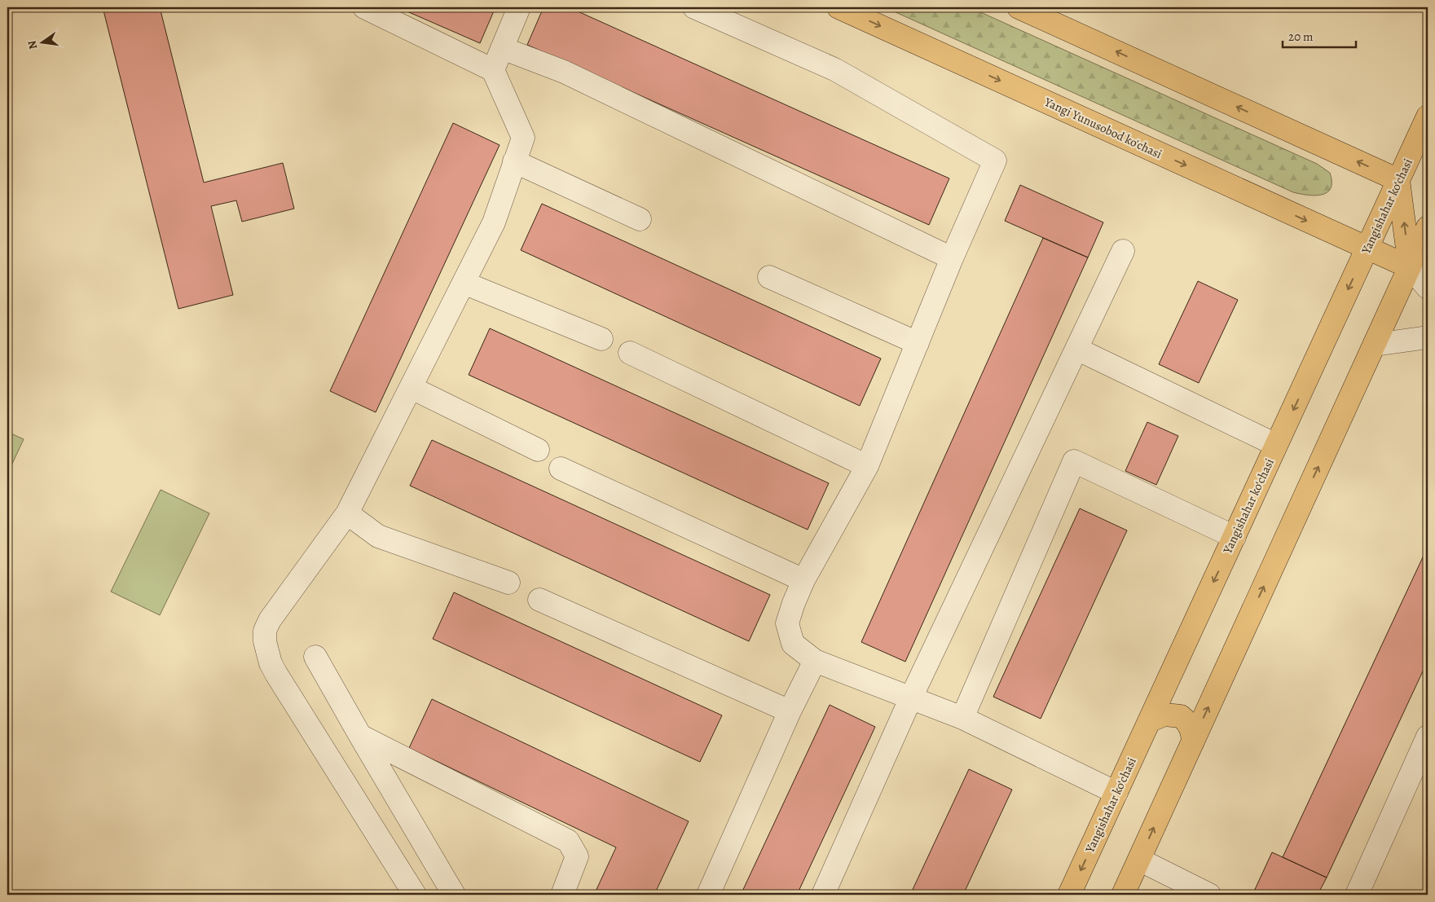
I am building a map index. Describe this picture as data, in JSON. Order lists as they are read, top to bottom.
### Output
{
  "streets": {
    "main road": ["Yangi Yunusobod ko'chasi", "Yangishahar ko‘chasi"]
  },
  "crossings": [
    ["Yangi Yunusobod ko'chasi", "Yangishahar ko‘chasi"]
  ],
  "scale_bar": "20 m",
  "north": "left"
}
